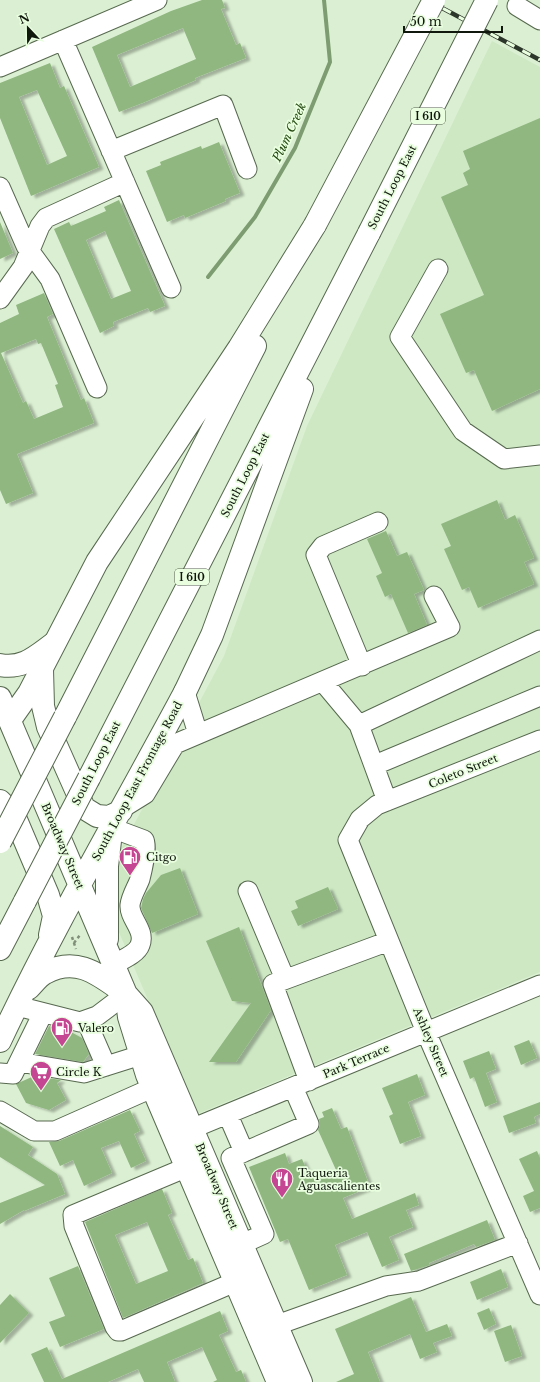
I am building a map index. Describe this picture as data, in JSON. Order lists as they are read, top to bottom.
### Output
{
  "streets": {
    "main road": [
      "I 610",
      "South Loop East",
      "South Loop East Frontage Road",
      "Broadway Street"
    ],
    "street": ["Coleto Street", "Ashley Street", "Park Terrace"]
  },
  "crossings": [
    ["South Loop East", "South Loop East Frontage Road"],
    ["Coleto Street", "Ashley Street"],
    ["South Loop East Frontage Road", "Broadway Street"],
    ["Broadway Street", "Park Terrace"],
    ["Ashley Street", "Park Terrace"]
  ],
  "water": ["Plum Creek"],
  "places": {
    "fuel station": ["Citgo", "Valero"],
    "supermarket": ["Circle K"],
    "restaurant": ["Taqueria Aguascalientes"]
  },
  "scale_bar": "50 m",
  "north": "top"
}
